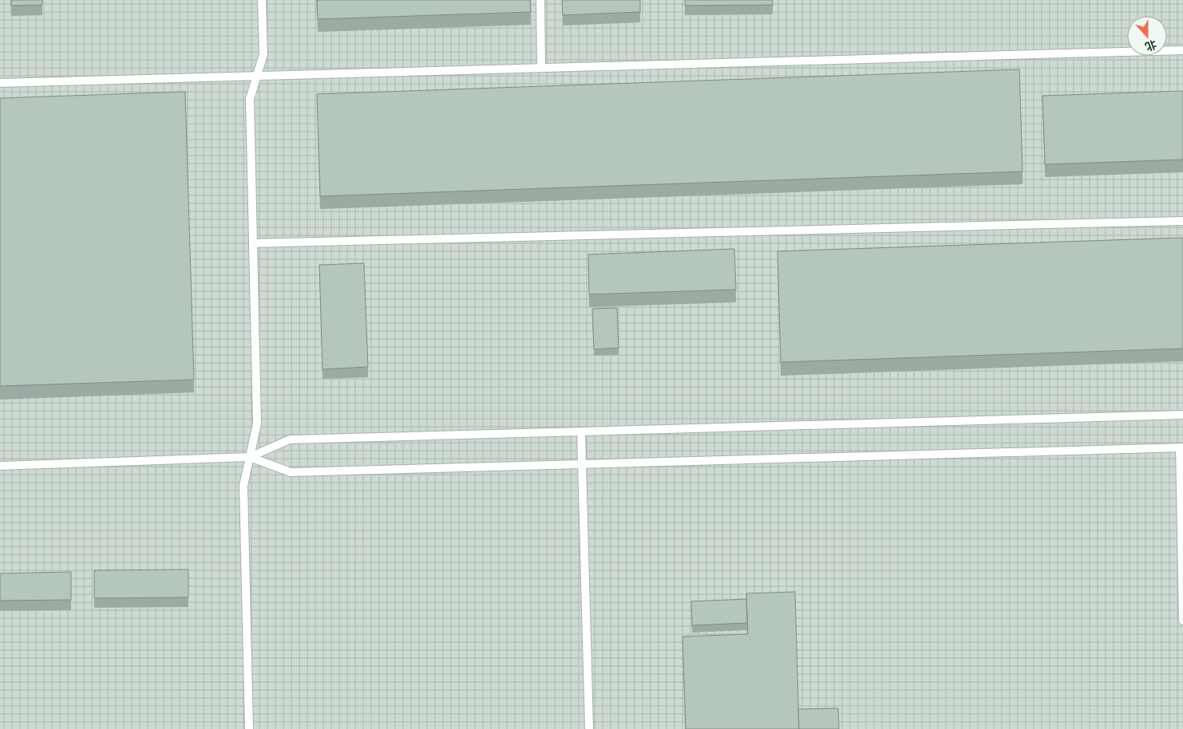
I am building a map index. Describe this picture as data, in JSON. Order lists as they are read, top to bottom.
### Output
{
  "north": "bottom"
}
